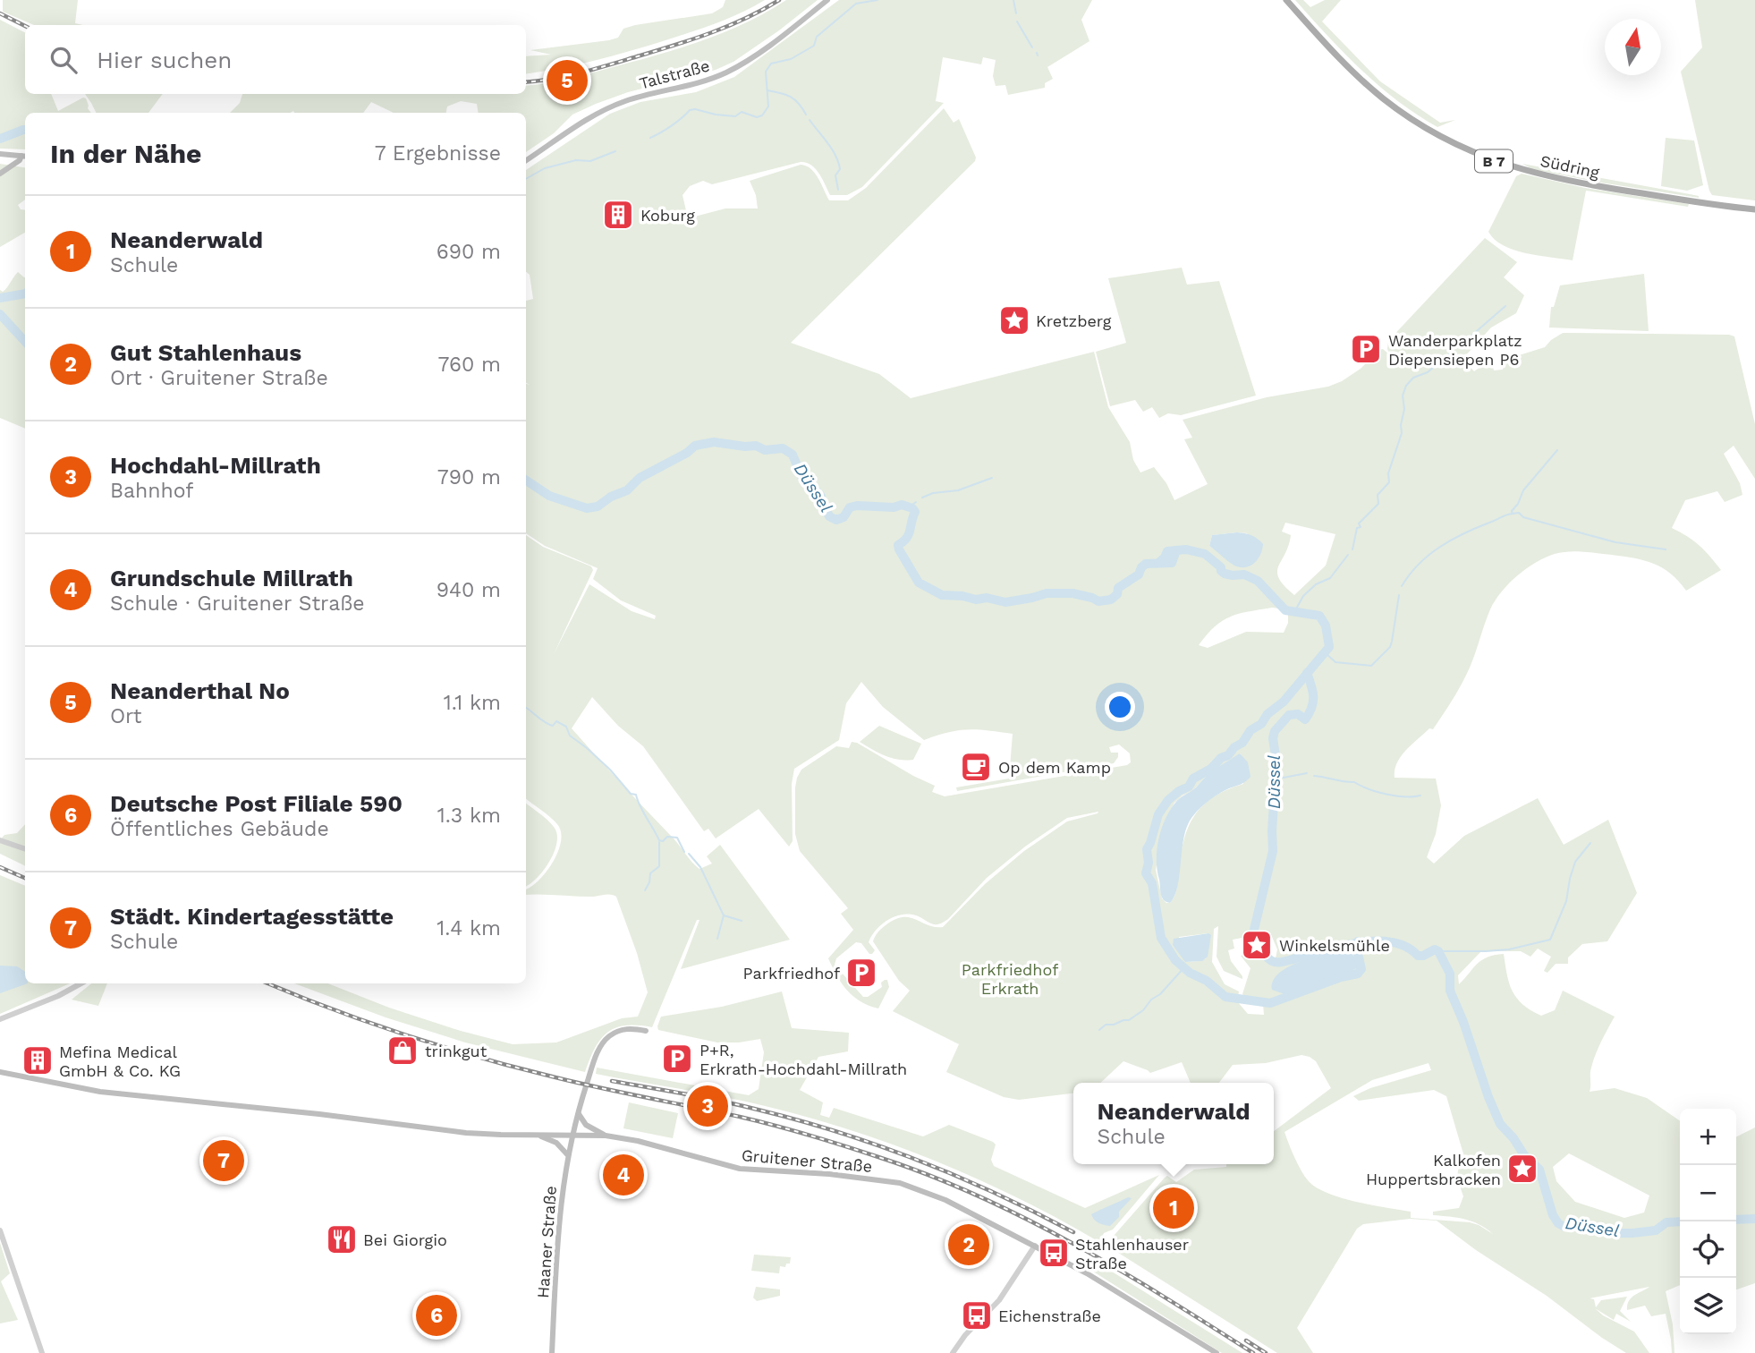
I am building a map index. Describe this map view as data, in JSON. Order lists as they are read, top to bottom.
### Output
{
  "streets": {
    "main road": [
      "Talstraße",
      "B 7",
      "Südring",
      "Gruitener Straße",
      "Haaner Straße"
    ]
  },
  "crossings": [
    ["Gruitener Straße", "Haaner Straße"]
  ],
  "water": ["Düssel"],
  "parks": ["Parkfriedhof Erkrath"],
  "places": {
    "building": ["Koburg", "Mefina Medical GmbH & Co. KG"],
    "place": ["Kretzberg", "Winkelsmühle", "Kalkofen Huppertsbracken"],
    "parking": ["Wanderparkplatz Diepensiepen P6", "Parkfriedhof", "P+R, Erkrath-Hochdahl-Millrath"],
    "cafe": ["Op dem Kamp"],
    "shop": ["trinkgut"],
    "restaurant": ["Bei Giorgio"],
    "bus stop": ["Stahlenhauser Straße", "Eichenstraße"]
  },
  "north": "top",
  "page": {
    "search": "Hier suchen",
    "pins": [
      "5",
      "3",
      "7",
      "4",
      "1",
      "2",
      "6"
    ],
    "heading": ["In der Nähe", "7 Ergebnisse"],
    "list": [
      {
        "mark": "1",
        "name": "Neanderwald",
        "note": "Schule",
        "value": "690 m"
      },
      {
        "mark": "2",
        "name": "Gut Stahlenhaus",
        "note": "Ort · Gruitener Straße",
        "value": "760 m"
      },
      {
        "mark": "3",
        "name": "Hochdahl-Millrath",
        "note": "Bahnhof",
        "value": "790 m"
      },
      {
        "mark": "4",
        "name": "Grundschule Millrath",
        "note": "Schule · Gruitener Straße",
        "value": "940 m"
      },
      {
        "mark": "5",
        "name": "Neanderthal No",
        "note": "Ort",
        "value": "1.1 km"
      },
      {
        "mark": "6",
        "name": "Deutsche Post Filiale 590",
        "note": "Öffentliches Gebäude",
        "value": "1.3 km"
      },
      {
        "mark": "7",
        "name": "Städt. Kindertagesstätte",
        "note": "Schule",
        "value": "1.4 km"
      }
    ],
    "popup": ["Neanderwald", "Schule"],
    "map_buttons": ["+", "−"]
  }
}
